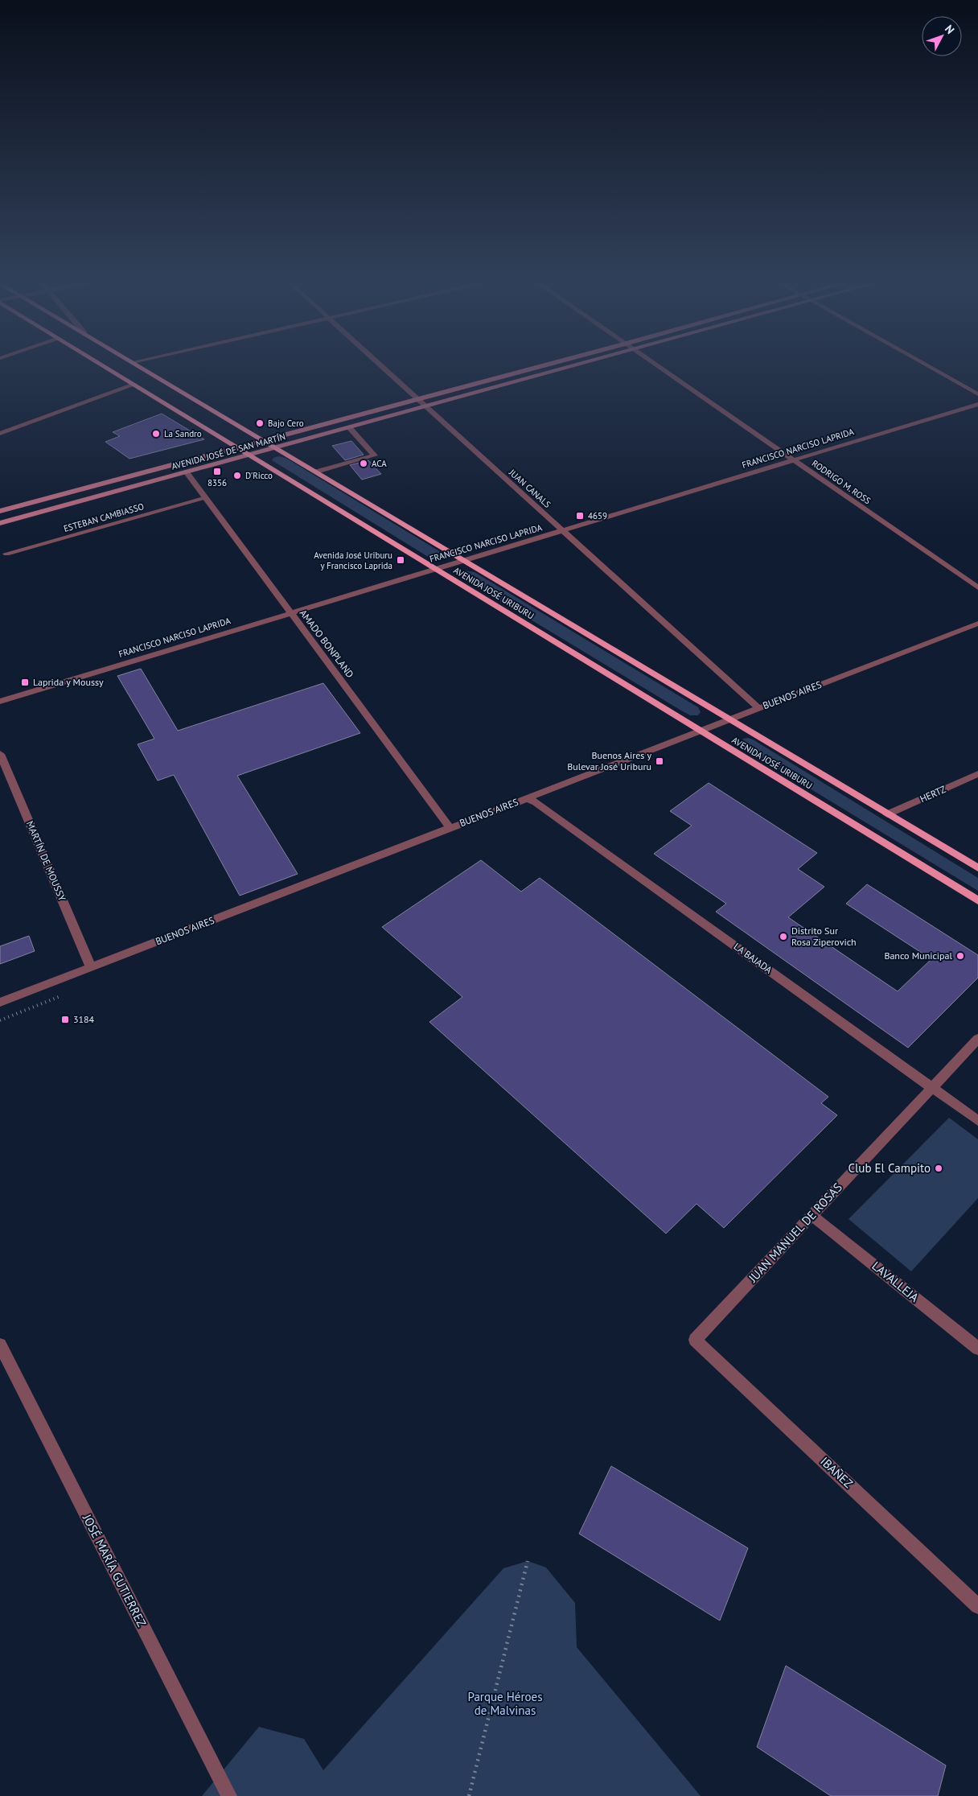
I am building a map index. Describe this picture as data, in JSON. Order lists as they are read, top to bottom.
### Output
{
  "streets": {
    "main road": ["AVENIDA JOSÉ DE SAN MARTÍN", "AVENIDA JOSÉ URIBURU"],
    "street": [
      "FRANCISCO NARCISO LAPRIDA",
      "RODRIGO M. ROSS",
      "JUAN CANALS",
      "ESTEBAN CAMBIASSO",
      "AMADO BONPLAND",
      "BUENOS AIRES",
      "HERTZ",
      "MARTÍN DE MOUSSY",
      "LA BAJADA",
      "JUAN MANUEL DE ROSAS",
      "LAVALLEJA",
      "IBAÑEZ",
      "JOSÉ MARÍA GUTIERREZ"
    ]
  },
  "crossings": [
    ["FRANCISCO NARCISO LAPRIDA", "RODRIGO M. ROSS"],
    ["FRANCISCO NARCISO LAPRIDA", "JUAN CANALS"],
    ["FRANCISCO NARCISO LAPRIDA", "AVENIDA JOSÉ URIBURU"],
    ["FRANCISCO NARCISO LAPRIDA", "AMADO BONPLAND"],
    ["AVENIDA JOSÉ DE SAN MARTÍN", "JUAN CANALS"],
    ["AVENIDA JOSÉ DE SAN MARTÍN", "AVENIDA JOSÉ URIBURU"],
    ["AVENIDA JOSÉ DE SAN MARTÍN", "AMADO BONPLAND"],
    ["JUAN CANALS", "BUENOS AIRES"],
    ["ESTEBAN CAMBIASSO", "AMADO BONPLAND"],
    ["AVENIDA JOSÉ URIBURU", "BUENOS AIRES"],
    ["AVENIDA JOSÉ URIBURU", "HERTZ"],
    ["AMADO BONPLAND", "BUENOS AIRES"],
    ["BUENOS AIRES", "MARTÍN DE MOUSSY"],
    ["BUENOS AIRES", "LA BAJADA"],
    ["LA BAJADA", "JUAN MANUEL DE ROSAS"],
    ["JUAN MANUEL DE ROSAS", "LAVALLEJA"],
    ["JUAN MANUEL DE ROSAS", "IBAÑEZ"]
  ],
  "parks": ["Parque Héroes de Malvinas"],
  "places": {
    "other": [
      "Bajo Cero",
      "La Sandro",
      "ACA",
      "D'Ricco",
      "Distrito Sur Rosa Ziperovich",
      "Banco Municipal",
      "Club El Campito"
    ],
    "transit": [
      "8356",
      "4659",
      "Avenida José Uriburu y Francisco Laprida",
      "Laprida y Moussy",
      "Buenos Aires y Bulevar José Uriburu",
      "3184"
    ]
  },
  "north": "top right"
}
